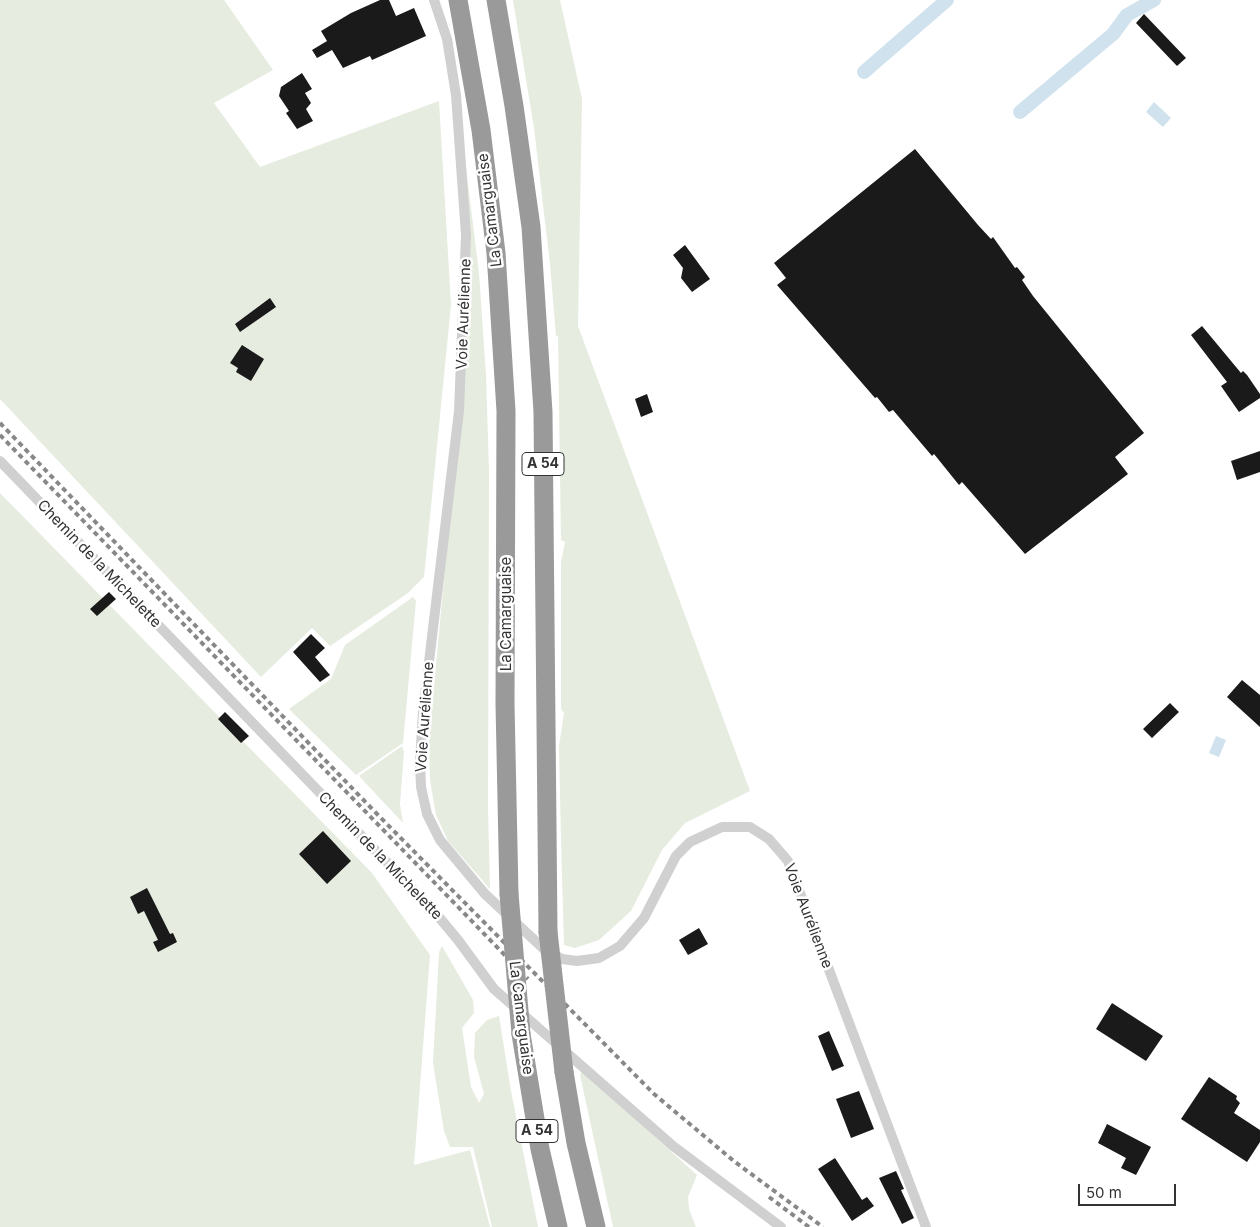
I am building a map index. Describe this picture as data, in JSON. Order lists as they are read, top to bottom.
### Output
{
  "streets": {
    "highway": ["La Camarguaise", "A 54"],
    "street": ["Voie Aurélienne", "Chemin de la Michelette"]
  },
  "scale_bar": "50 m"
}
